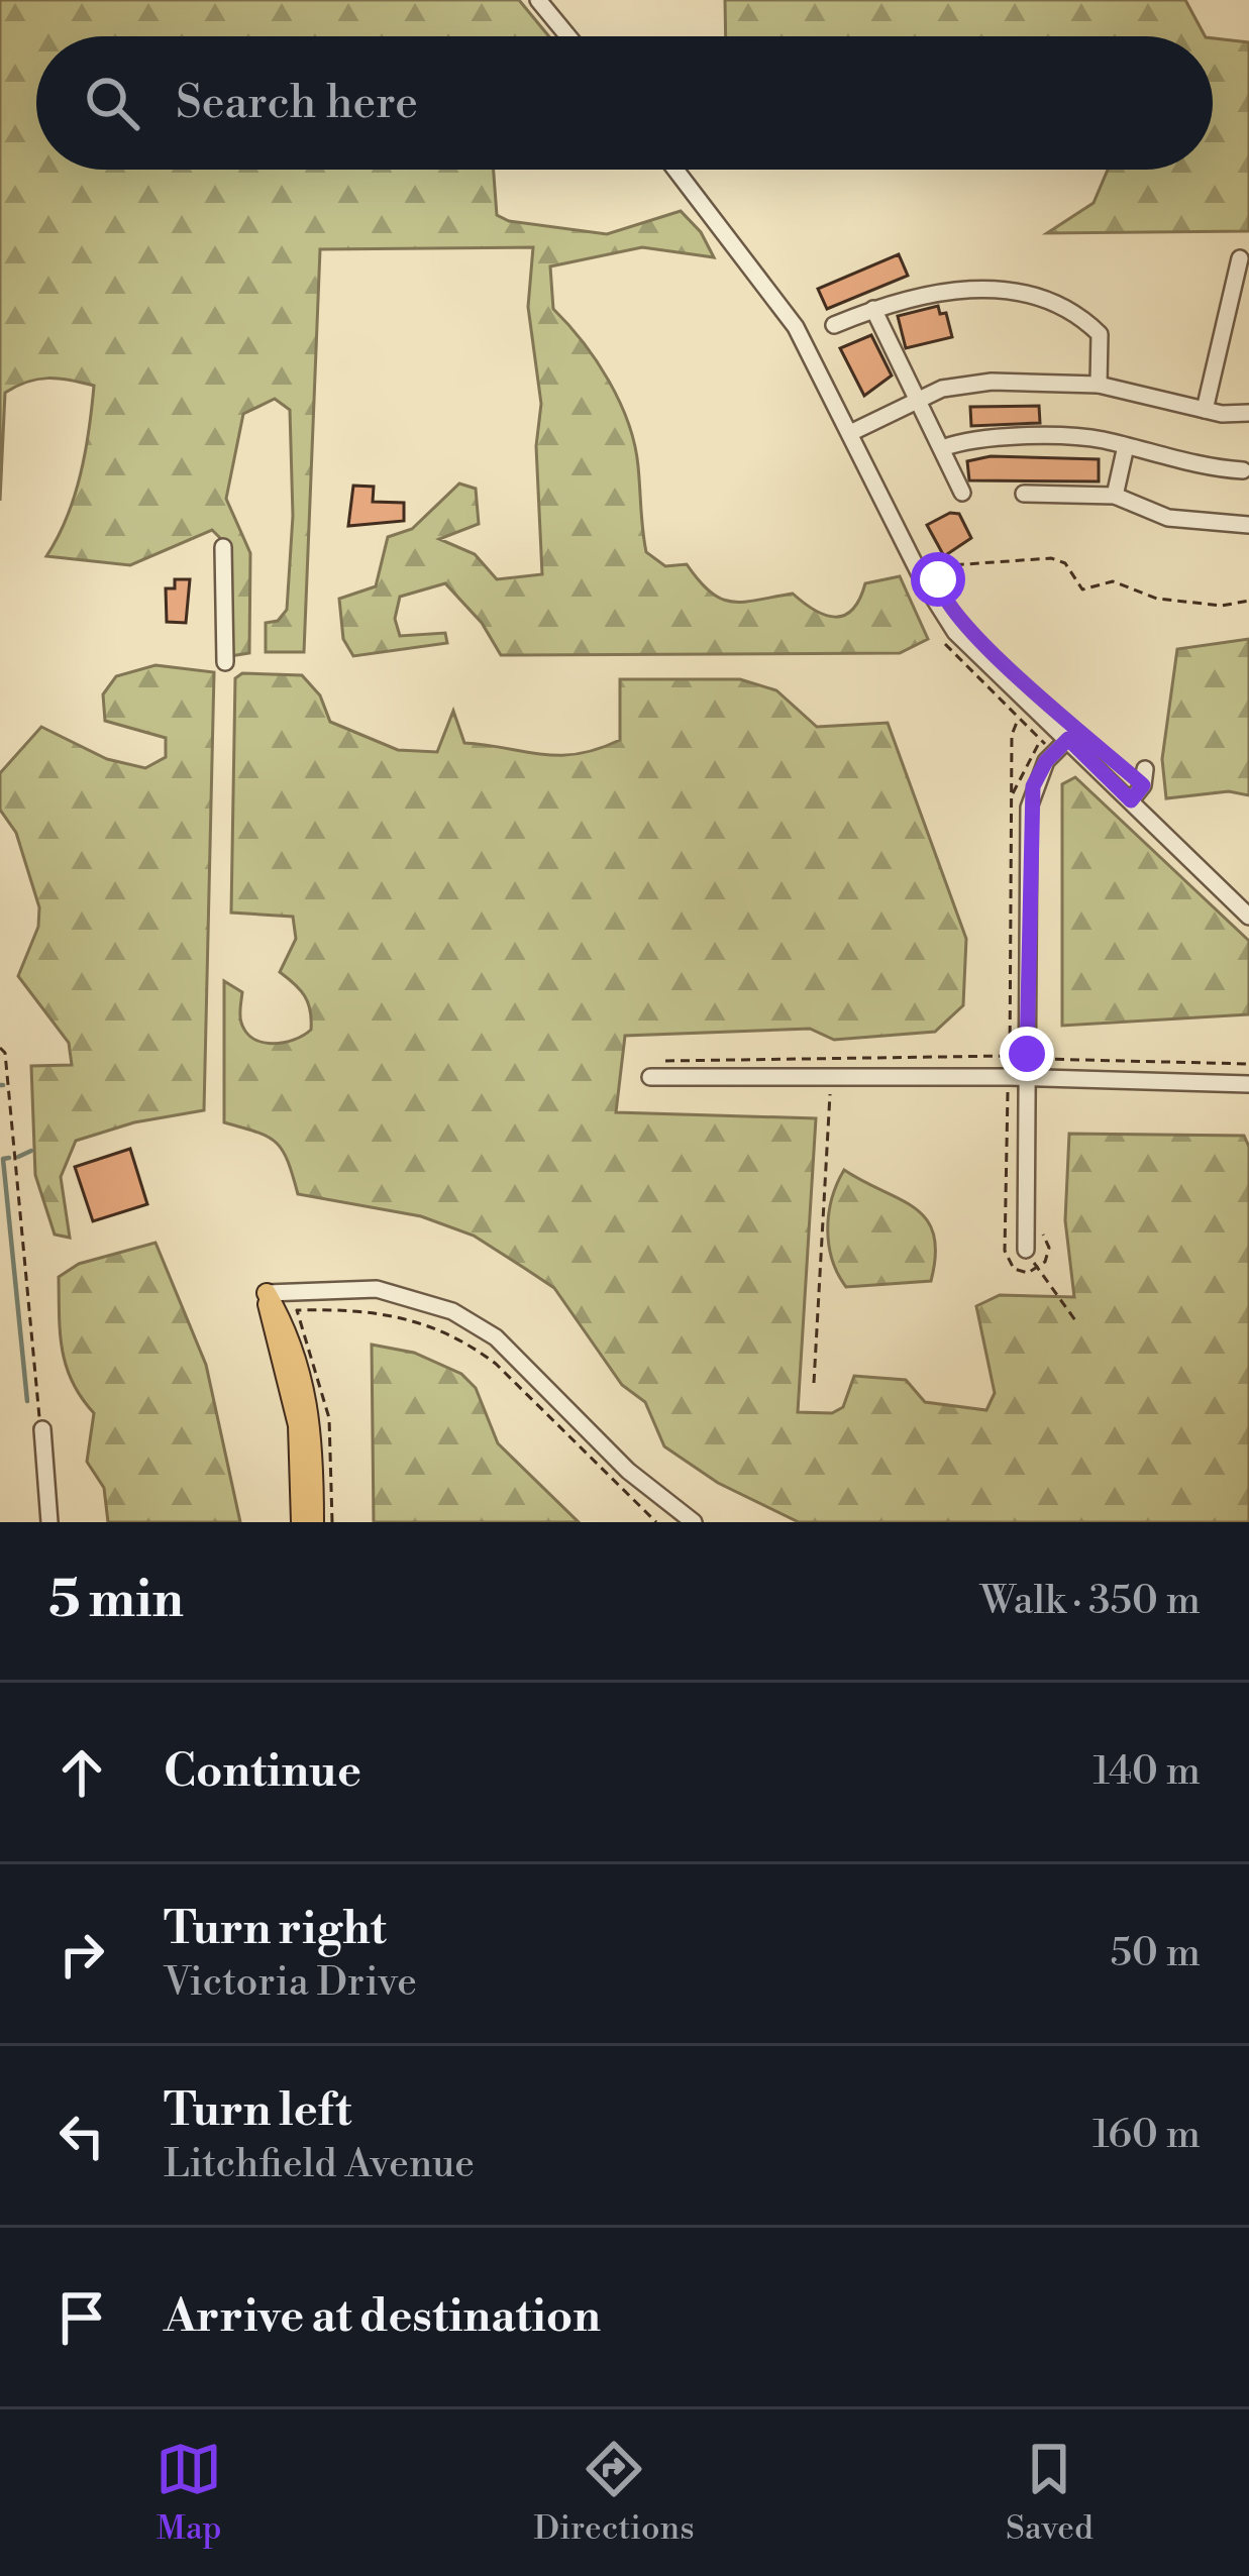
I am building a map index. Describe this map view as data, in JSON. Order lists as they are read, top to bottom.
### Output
{
  "page": {
    "search": "Search here",
    "heading": ["5 min", "Walk · 350 m"],
    "list": [
      ["Continue", "140 m"],
      ["Turn right", "Victoria Drive", "50 m"],
      ["Turn left", "Litchfield Avenue", "160 m"],
      "Arrive at destination"
    ],
    "nav": ["Map", "Directions", "Saved"]
  }
}
